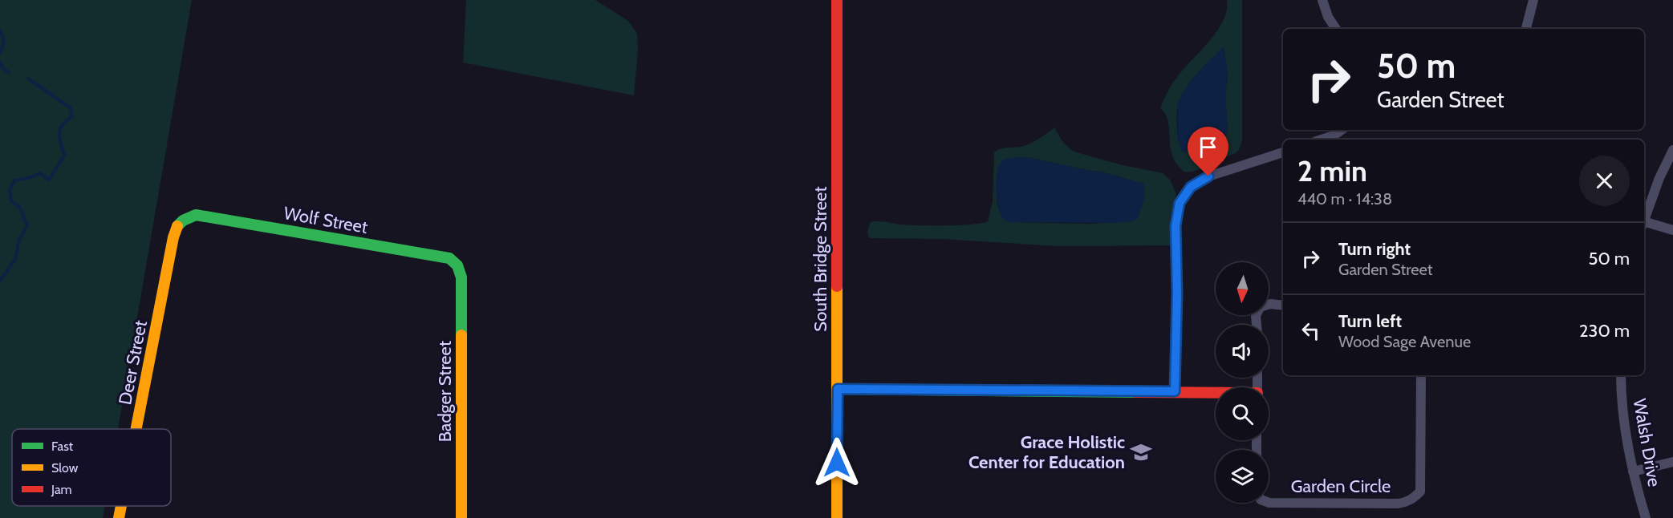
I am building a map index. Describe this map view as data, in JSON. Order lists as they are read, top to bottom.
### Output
{
  "streets": {
    "main road": [
      "Wolf Street",
      "South Bridge Street",
      "Deer Street",
      "Badger Street"
    ],
    "street": ["Walsh Drive", "Garden Circle"]
  },
  "crossings": [
    ["Wolf Street", "Deer Street"],
    ["Wolf Street", "Badger Street"]
  ],
  "places": {
    "school or university": ["Grace Holistic Center for Education"]
  },
  "legend": ["Fast", "Slow", "Jam"],
  "north": "bottom",
  "page": {
    "turn": ["50 m", "Garden Street"],
    "heading": ["2 min", "440 m · 14:38"],
    "list": [
      {
        "name": "Turn right",
        "note": "Garden Street",
        "value": "50 m"
      },
      {
        "name": "Turn left",
        "note": "Wood Sage Avenue",
        "value": "230 m"
      }
    ]
  }
}
